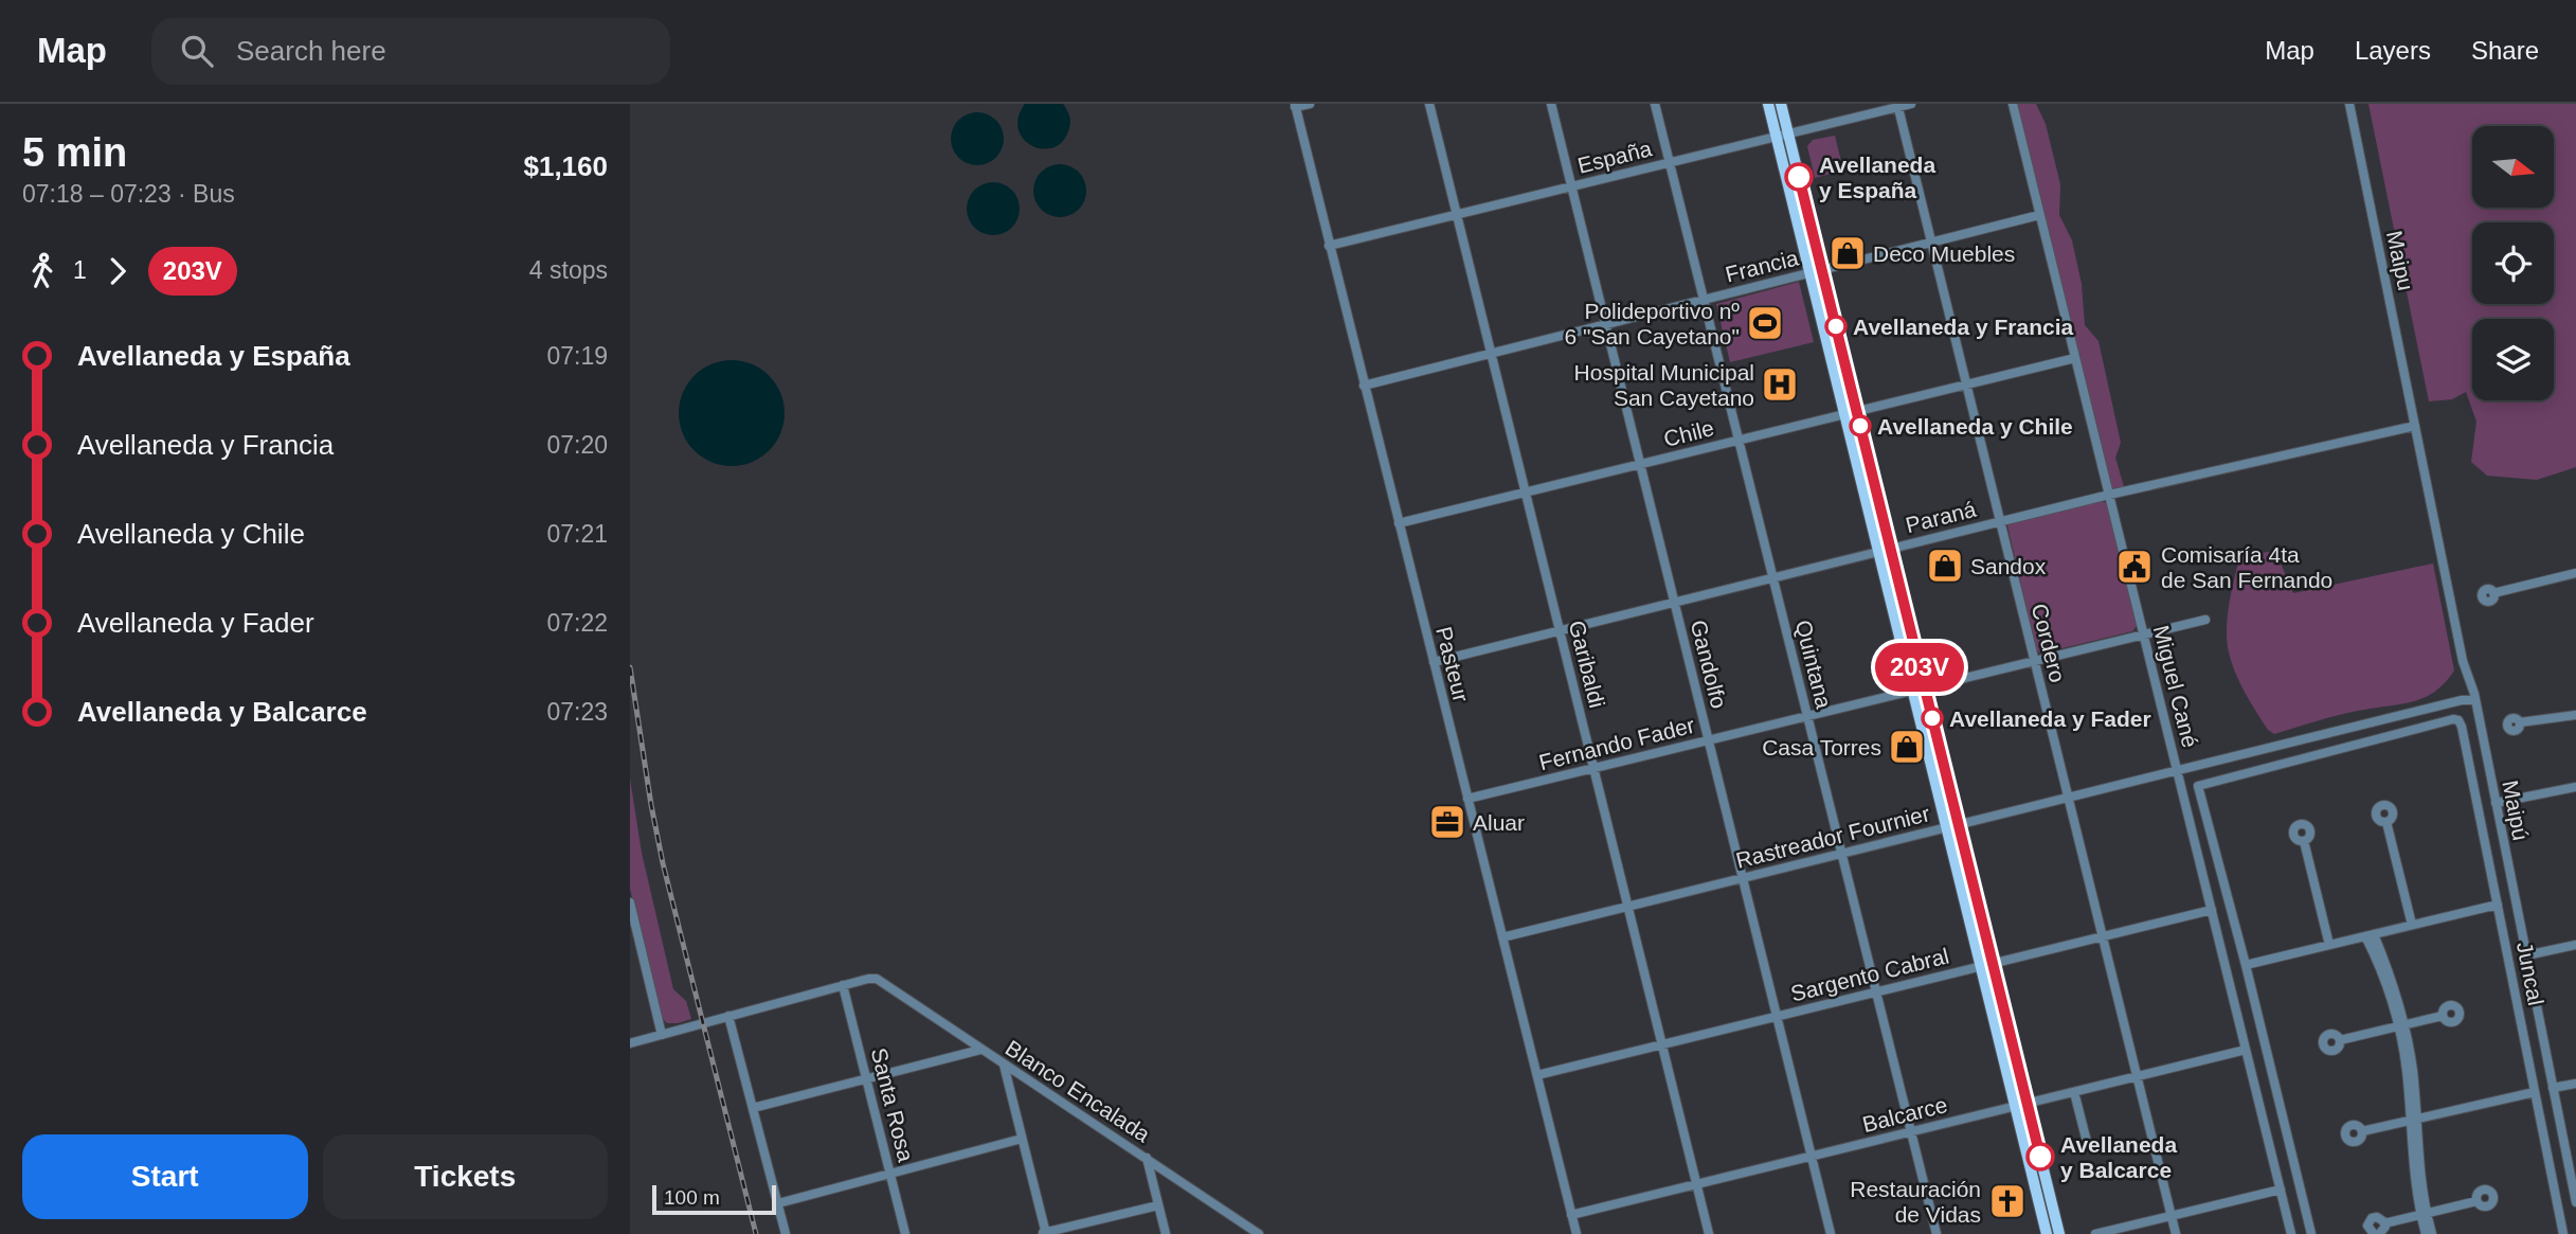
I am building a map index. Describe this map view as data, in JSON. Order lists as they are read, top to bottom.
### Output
{
  "streets": {
    "street": [
      "España",
      "Maipu",
      "Francia",
      "Chile",
      "Paraná",
      "Cordero",
      "Pasteur",
      "Garibaldi",
      "Gandolfo",
      "Quintana",
      "Miguel Cané",
      "Fernando Fader",
      "Maipú",
      "Rastreador Fournier",
      "Juncal",
      "Sargento Cabral",
      "Blanco Encalada",
      "Santa Rosa",
      "Balcarce"
    ]
  },
  "crossings": [
    ["España", "Cordero"],
    ["España", "Pasteur"],
    ["España", "Garibaldi"],
    ["España", "Gandolfo"],
    ["España", "Quintana"],
    ["Maipu", "Paraná"],
    ["Maipu", "Maipú"],
    ["Francia", "Cordero"],
    ["Francia", "Pasteur"],
    ["Francia", "Garibaldi"],
    ["Francia", "Gandolfo"],
    ["Francia", "Quintana"],
    ["Francia", "Miguel Cané"],
    ["Chile", "Cordero"],
    ["Chile", "Pasteur"],
    ["Chile", "Garibaldi"],
    ["Chile", "Gandolfo"],
    ["Chile", "Quintana"],
    ["Chile", "Miguel Cané"],
    ["Paraná", "Cordero"],
    ["Paraná", "Pasteur"],
    ["Paraná", "Garibaldi"],
    ["Paraná", "Gandolfo"],
    ["Paraná", "Quintana"],
    ["Paraná", "Miguel Cané"],
    ["Paraná", "Maipú"],
    ["Cordero", "Fernando Fader"],
    ["Cordero", "Rastreador Fournier"],
    ["Cordero", "Sargento Cabral"],
    ["Cordero", "Balcarce"],
    ["Pasteur", "Fernando Fader"],
    ["Pasteur", "Rastreador Fournier"],
    ["Pasteur", "Sargento Cabral"],
    ["Pasteur", "Balcarce"],
    ["Garibaldi", "Fernando Fader"],
    ["Garibaldi", "Rastreador Fournier"],
    ["Garibaldi", "Sargento Cabral"],
    ["Garibaldi", "Balcarce"],
    ["Gandolfo", "Fernando Fader"],
    ["Gandolfo", "Rastreador Fournier"],
    ["Gandolfo", "Sargento Cabral"],
    ["Gandolfo", "Balcarce"],
    ["Quintana", "Fernando Fader"],
    ["Quintana", "Rastreador Fournier"],
    ["Quintana", "Sargento Cabral"],
    ["Quintana", "Balcarce"],
    ["Miguel Cané", "Fernando Fader"],
    ["Miguel Cané", "Rastreador Fournier"],
    ["Miguel Cané", "Sargento Cabral"],
    ["Miguel Cané", "Balcarce"],
    ["Maipú", "Rastreador Fournier"],
    ["Blanco Encalada", "Santa Rosa"]
  ],
  "places": {
    "other": [
      "Avellaneda y España",
      "Avellaneda y Francia",
      "Avellaneda y Chile",
      "Avellaneda y Fader",
      "Avellaneda y Balcarce"
    ],
    "shop": ["Deco Muebles", "Sandox", "Casa Torres"],
    "sports": ["Polideportivo nº 6 \"San Cayetano\""],
    "hospital": ["Hospital Municipal San Cayetano"],
    "public building": ["Comisaría 4ta de San Fernando"],
    "office": ["Aluar"],
    "church": ["Restauración de Vidas"]
  },
  "lines": ["bus line 203V"],
  "scale_bar": "100 m",
  "north": "right",
  "page": {
    "header": "Map",
    "search": "Search here",
    "nav": ["Map", "Layers", "Share"],
    "heading": ["5 min", "07:18 – 07:23 · Bus", "$1,160"],
    "on_map": "203V",
    "legs": ["1", "203V", "4 stops"],
    "list": [
      {
        "name": "Avellaneda y España",
        "value": "07:19"
      },
      {
        "name": "Avellaneda y Francia",
        "value": "07:20"
      },
      {
        "name": "Avellaneda y Chile",
        "value": "07:21"
      },
      {
        "name": "Avellaneda y Fader",
        "value": "07:22"
      },
      {
        "name": "Avellaneda y Balcarce",
        "value": "07:23"
      }
    ],
    "buttons": ["Start", "Tickets"],
    "scale": "100 m"
  }
}
